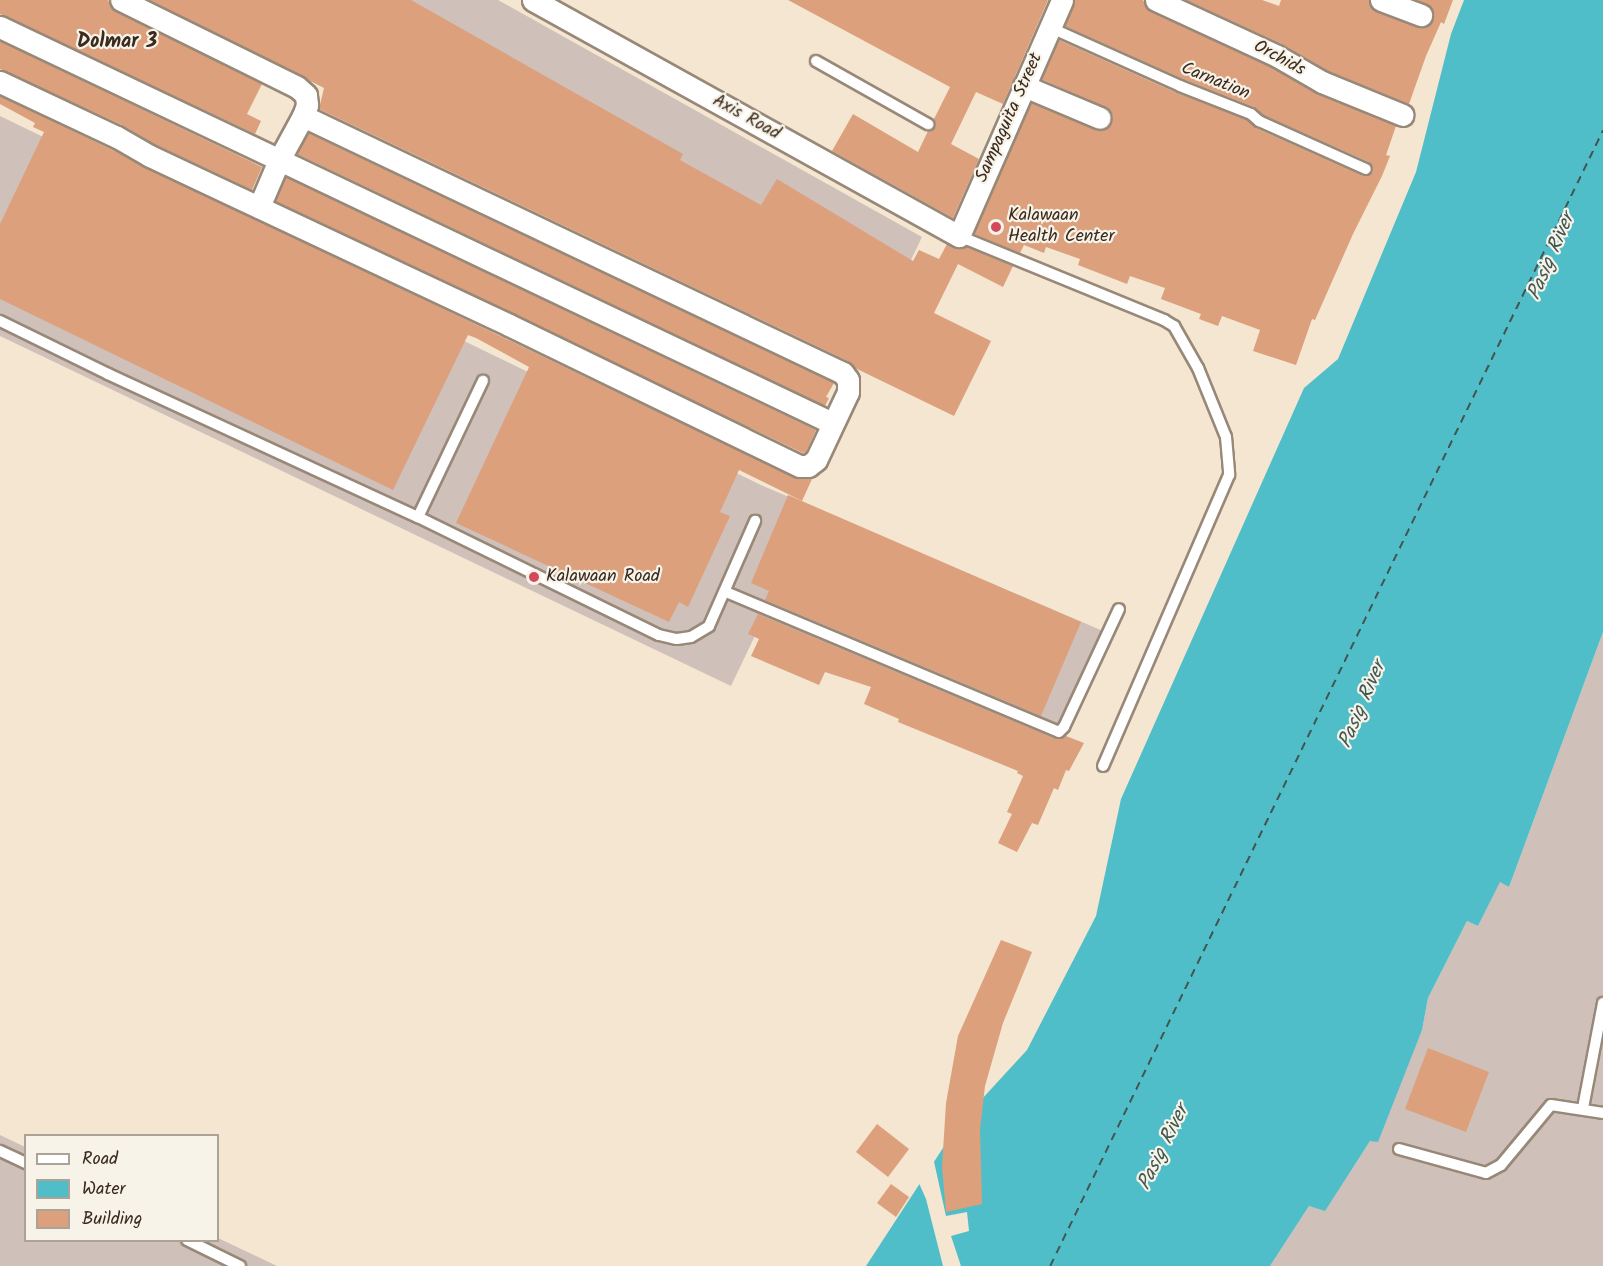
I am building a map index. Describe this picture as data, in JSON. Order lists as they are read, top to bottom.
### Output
{
  "streets": {
    "street": ["Orchids", "Axis Road", "Sampaguita Street"],
    "lane": ["Carnation"]
  },
  "crossings": [
    ["Carnation", "Sampaguita Street"],
    ["Axis Road", "Sampaguita Street"]
  ],
  "districts": ["Dolmar 3"],
  "water": ["Pasig River"],
  "places": ["Kalawaan Health Center", "Kalawaan Road"],
  "legend": ["Road", "Water", "Building"]
}
